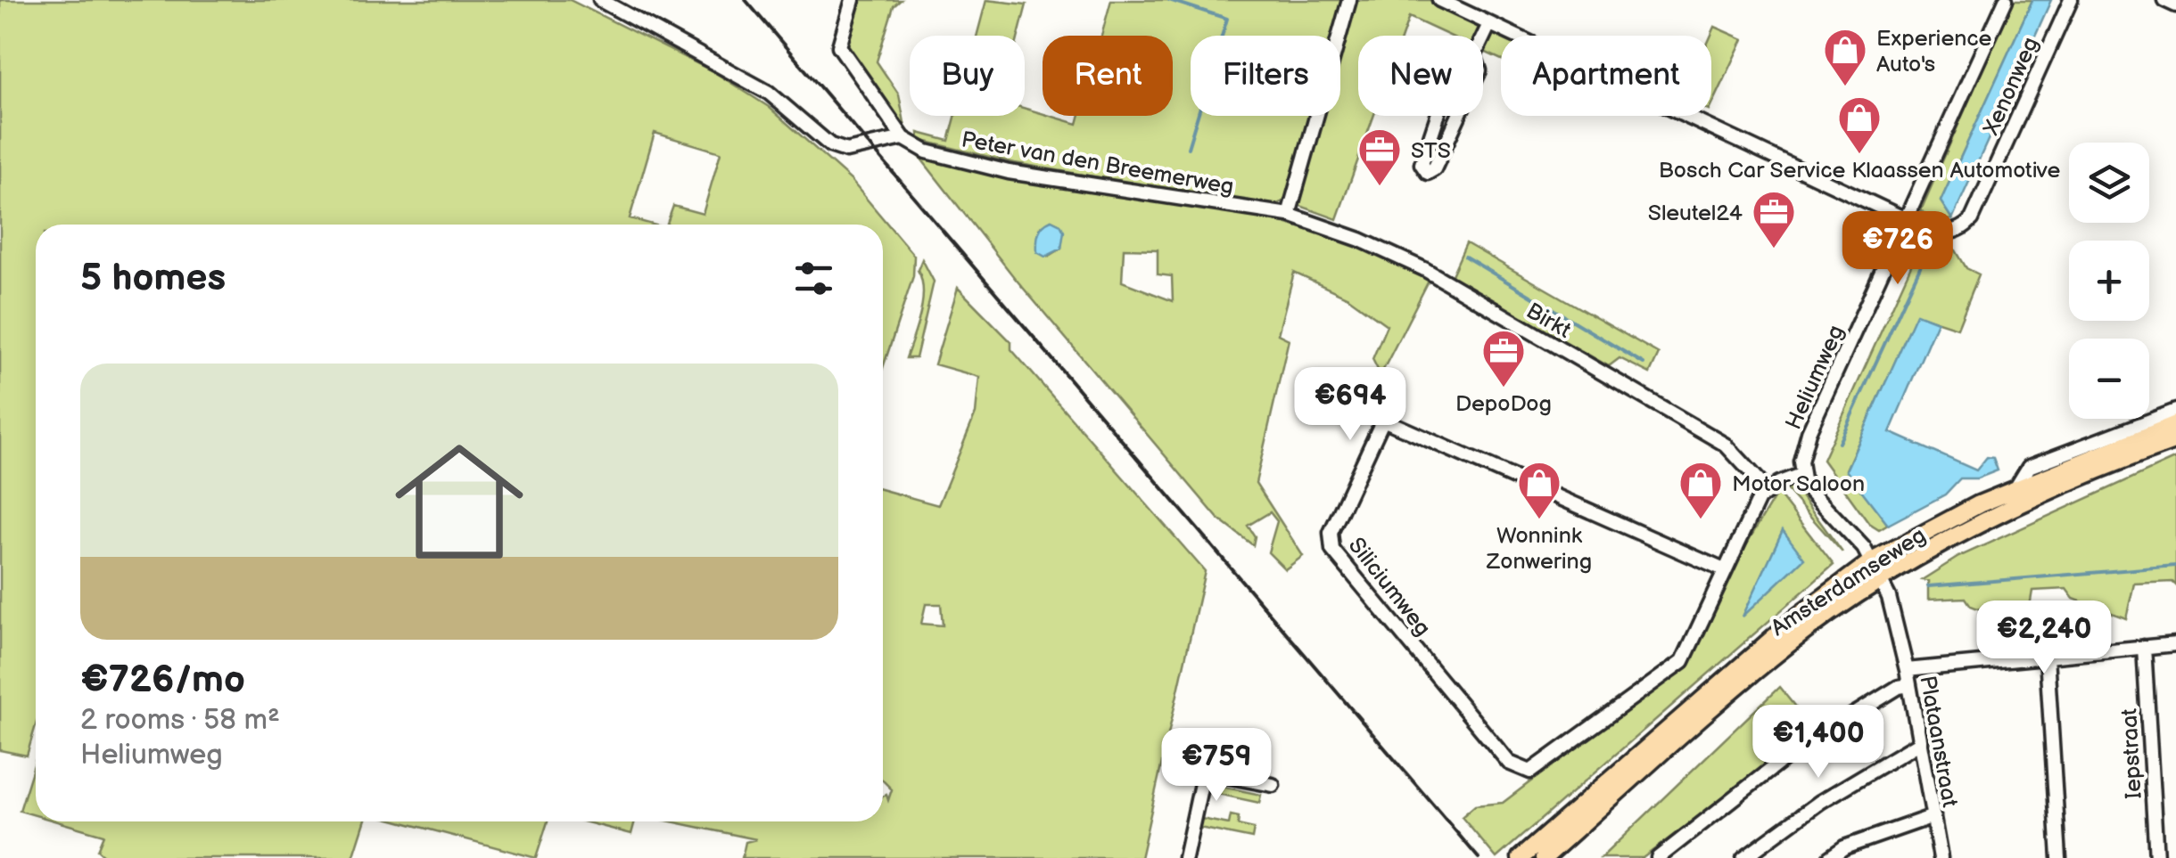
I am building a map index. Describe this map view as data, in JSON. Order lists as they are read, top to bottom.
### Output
{
  "streets": {
    "main road": ["Amsterdamseweg"],
    "street": [
      "Xenonweg",
      "Peter van den Breemerweg",
      "Birkt",
      "Heliumweg",
      "Siliciumweg",
      "Plataanstraat",
      "Iepstraat"
    ]
  },
  "crossings": [
    ["Xenonweg", "Heliumweg"],
    ["Peter van den Breemerweg", "Birkt"],
    ["Birkt", "Siliciumweg"],
    ["Amsterdamseweg", "Plataanstraat"]
  ],
  "places": {
    "shop": [
      "Experience Auto's",
      "Bosch Car Service Klaassen Automotive",
      "Wonnink Zonwering",
      "Motor Saloon"
    ],
    "office": ["STS", "Sleutel24", "DepoDog"]
  },
  "page": {
    "chip": [
      "Buy",
      "Rent",
      "Filters",
      "New",
      "Apartment"
    ],
    "map_buttons": ["+", "−"],
    "price": [
      "€726",
      "€694",
      "€2,240",
      "€1,400",
      "€759"
    ],
    "heading": "5 homes",
    "list": [
      {
        "name": "€726/mo",
        "note": "2 rooms · 58 m² · Heliumweg"
      }
    ]
  }
}
